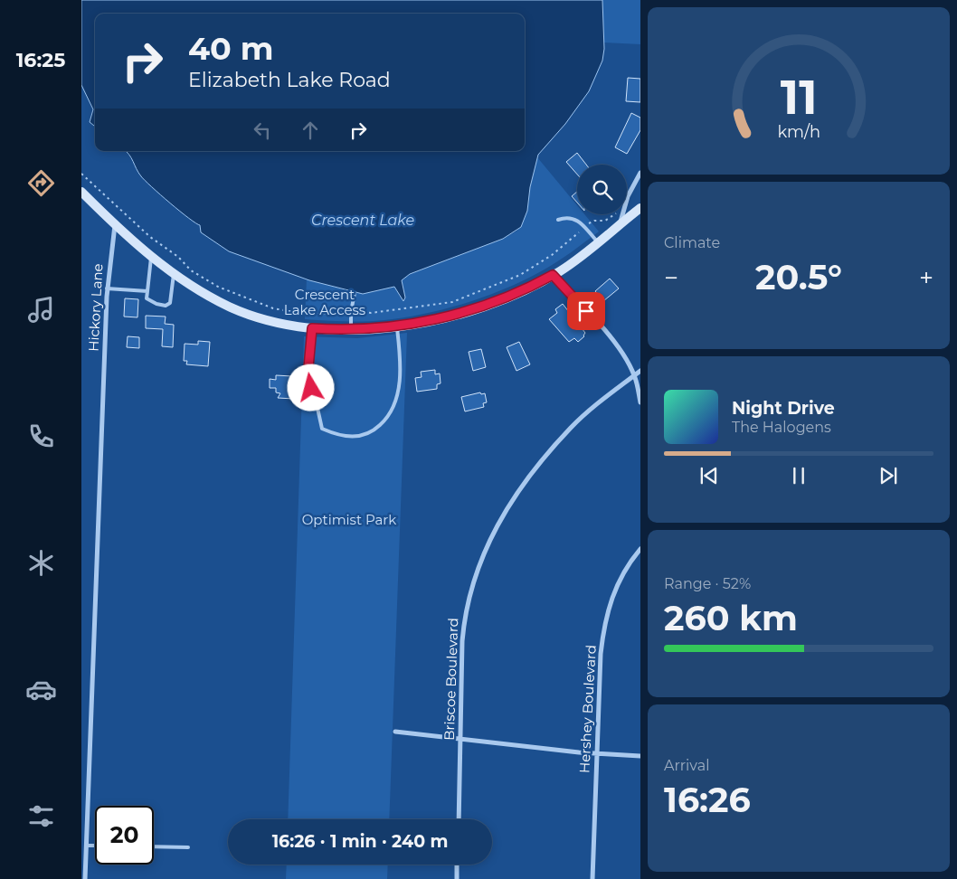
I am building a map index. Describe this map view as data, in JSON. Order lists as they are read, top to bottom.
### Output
{
  "streets": {
    "street": ["Hickory Lane", "Briscoe Boulevard", "Hershey Boulevard"]
  },
  "water": ["Crescent Lake"],
  "parks": ["Crescent Lake Access", "Optimist Park"],
  "page": {
    "tabs": "16:25",
    "turn": ["40 m", "Elizabeth Lake Road"],
    "tile": [
      "Climate",
      ["Range · 52%", "260 km"],
      ["Arrival", "16:26"]
    ],
    "heat": ["−", "20.5°", "+"],
    "song": ["Night Drive", "The Halogens"],
    "limit": "20",
    "trip": "16:26 · 1 min · 240 m",
    "gauge": ["11", "km/h"]
  }
}
